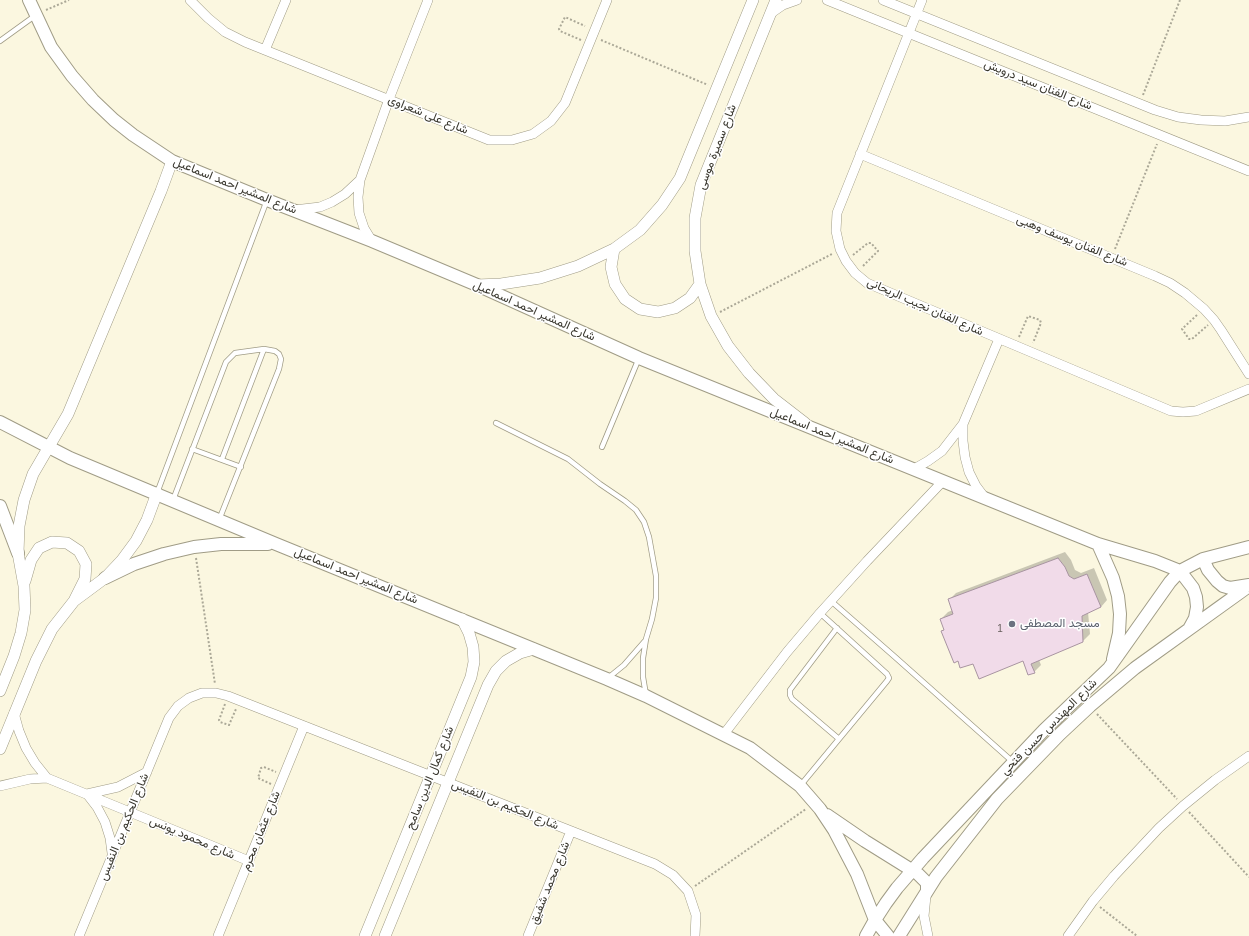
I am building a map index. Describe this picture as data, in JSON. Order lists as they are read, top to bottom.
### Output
{
  "streets": {
    "main road": ["شارع المشير احمد اسماعيل", "شارع المهندس حسن فتحي"],
    "street": [
      "شارع الفنان سيد درويش",
      "شارع على شعراوى",
      "شارع سميرة موسى",
      "شارع الفنان يوسف وهبى",
      "شارع الفنان نجيب الريحانى",
      "شارع كمال الدين سامح",
      "شارع الحكيم بن النفيس",
      "شارع عثمان محرم",
      "شارع محمود يونس",
      "شارع محمد شفيق"
    ]
  },
  "crossings": [
    ["شارع الفنان سيد درويش", "شارع الفنان نجيب الريحانى"],
    ["شارع سميرة موسى", "شارع المشير احمد اسماعيل"],
    ["شارع المشير احمد اسماعيل", "شارع المهندس حسن فتحي"],
    ["شارع المشير احمد اسماعيل", "شارع كمال الدين سامح"],
    ["شارع الفنان يوسف وهبى", "شارع الفنان نجيب الريحانى"],
    ["شارع كمال الدين سامح", "شارع الحكيم بن النفيس"],
    ["شارع الحكيم بن النفيس", "شارع عثمان محرم"],
    ["شارع الحكيم بن النفيس", "شارع محمود يونس"],
    ["شارع الحكيم بن النفيس", "شارع محمد شفيق"],
    ["شارع عثمان محرم", "شارع محمود يونس"]
  ],
  "places": ["مسجد المصطفى"],
  "house_numbers": ["1"]
}
